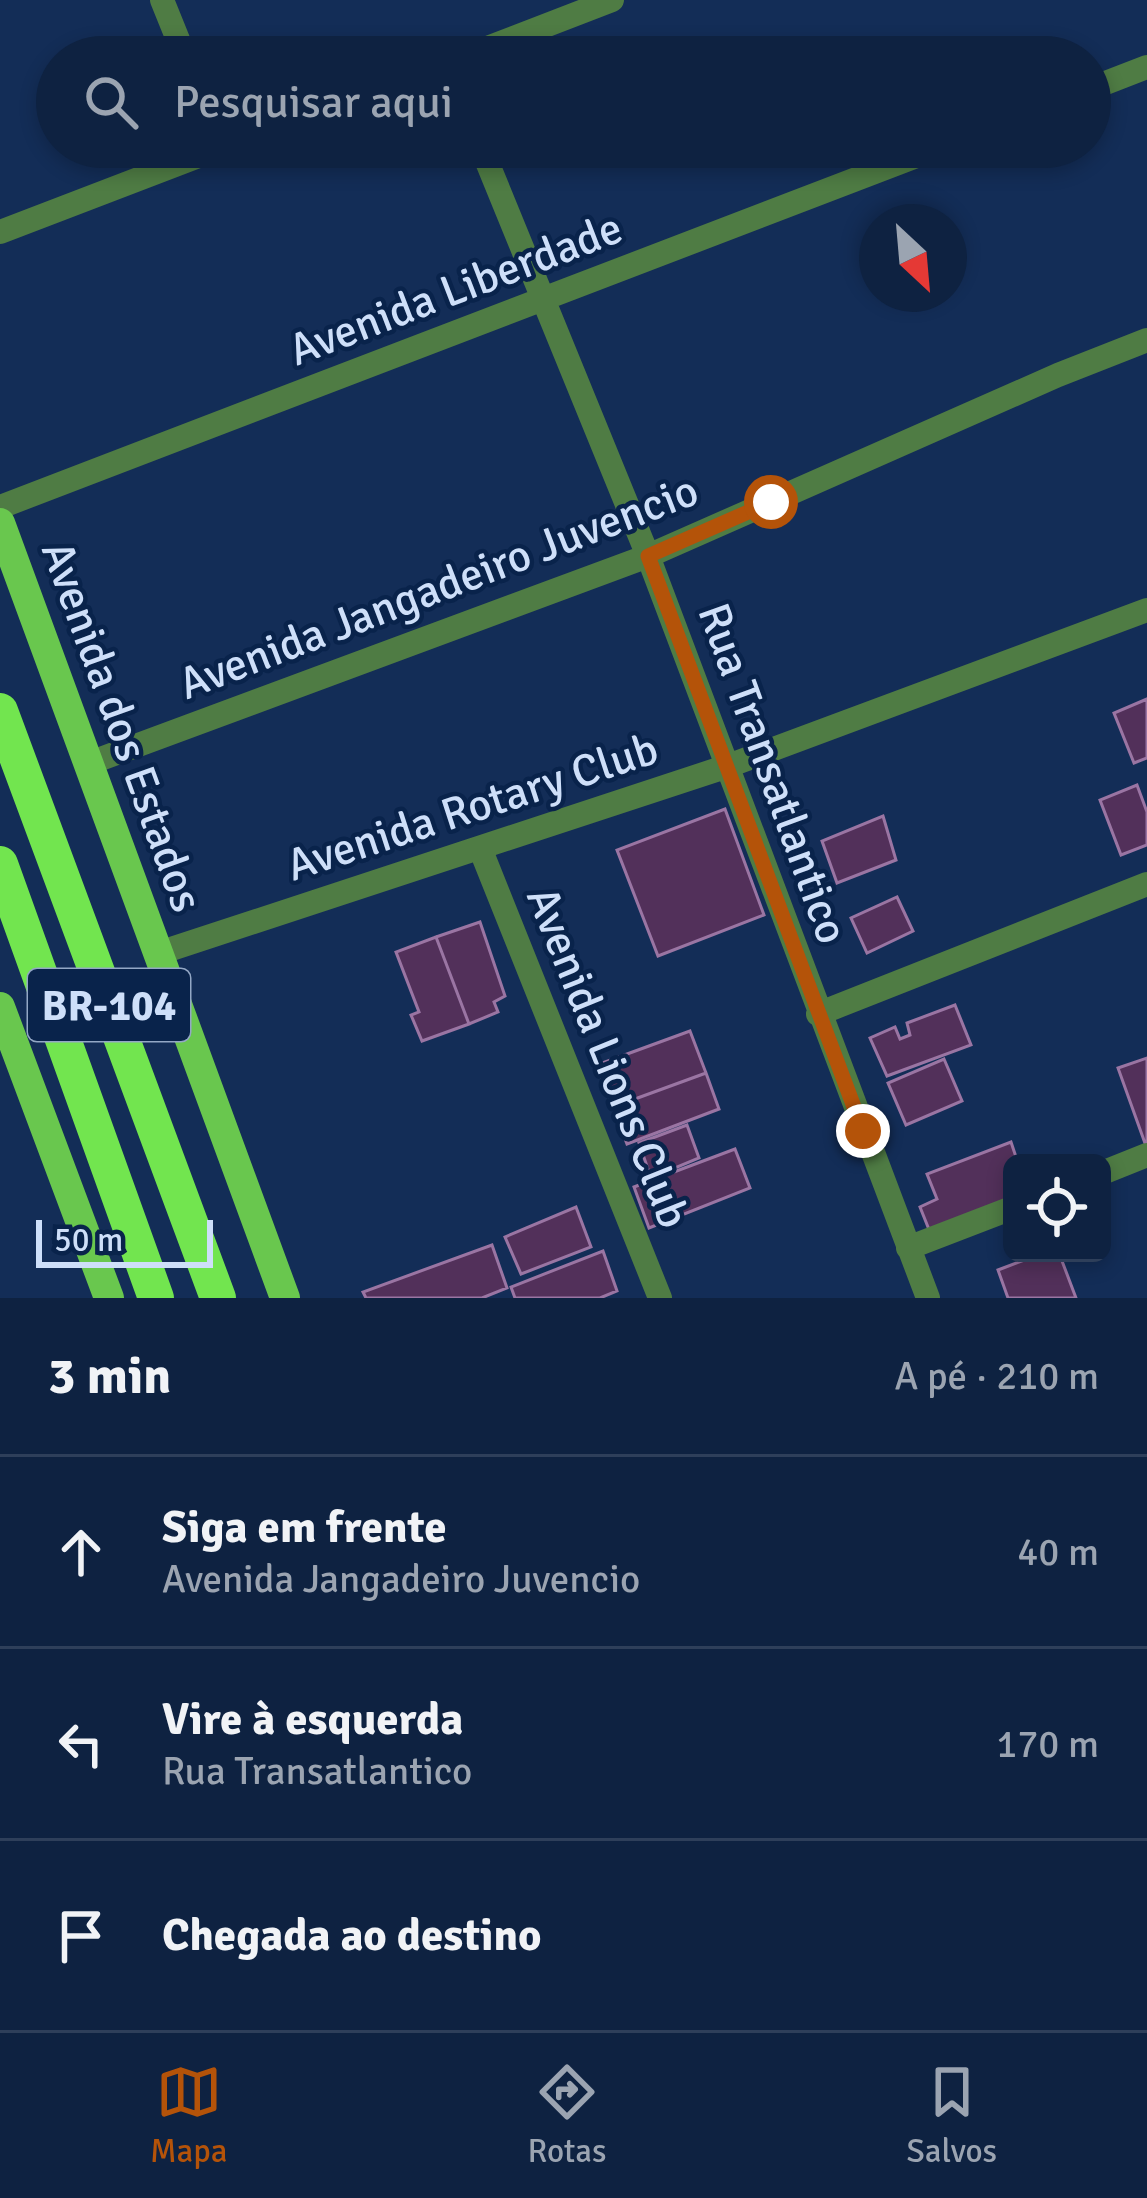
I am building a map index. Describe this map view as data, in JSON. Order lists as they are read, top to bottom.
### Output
{
  "streets": {
    "highway": ["BR-104"],
    "main road": ["Avenida dos Estados"],
    "street": [
      "Avenida Liberdade",
      "Avenida Jangadeiro Juvencio",
      "Rua Transatlantico",
      "Avenida Rotary Club",
      "Avenida Lions Club"
    ]
  },
  "crossings": [
    ["Avenida Liberdade", "Rua Transatlantico"],
    ["Avenida Jangadeiro Juvencio", "Avenida dos Estados"],
    ["Avenida Jangadeiro Juvencio", "Rua Transatlantico"],
    ["Avenida dos Estados", "Avenida Rotary Club"],
    ["Rua Transatlantico", "Avenida Rotary Club"],
    ["Avenida Rotary Club", "Avenida Lions Club"]
  ],
  "scale_bar": "50 m",
  "north": "bottom right",
  "page": {
    "search": "Pesquisar aqui",
    "scale": "50 m",
    "heading": ["3 min", "A pé · 210 m"],
    "list": [
      ["Siga em frente", "Avenida Jangadeiro Juvencio", "40 m"],
      ["Vire à esquerda", "Rua Transatlantico", "170 m"],
      "Chegada ao destino"
    ],
    "nav": ["Mapa", "Rotas", "Salvos"]
  }
}
